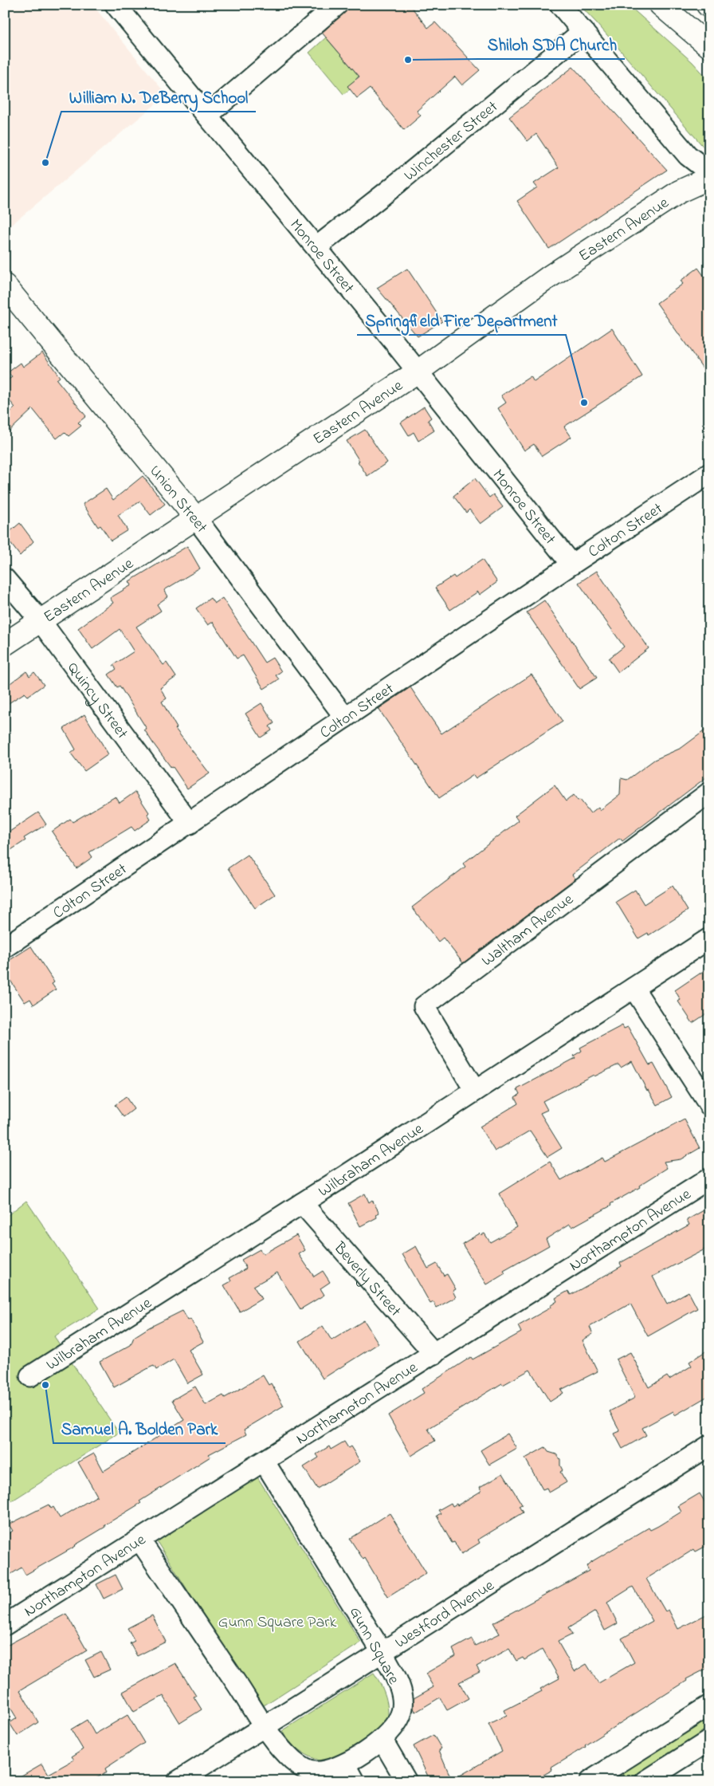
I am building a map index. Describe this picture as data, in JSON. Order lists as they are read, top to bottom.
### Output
{
  "streets": {
    "street": [
      "Winchester Street",
      "Eastern Avenue",
      "Monroe Street",
      "Union Street",
      "Colton Street",
      "Quincy Street",
      "Waltham Avenue",
      "Wilbraham Avenue",
      "Northampton Avenue",
      "Beverly Street",
      "Westford Avenue",
      "Gunn Square"
    ]
  },
  "crossings": [
    ["Winchester Street", "Monroe Street"],
    ["Eastern Avenue", "Monroe Street"],
    ["Eastern Avenue", "Union Street"],
    ["Eastern Avenue", "Quincy Street"],
    ["Monroe Street", "Colton Street"],
    ["Union Street", "Colton Street"],
    ["Colton Street", "Quincy Street"],
    ["Waltham Avenue", "Wilbraham Avenue"],
    ["Wilbraham Avenue", "Beverly Street"],
    ["Northampton Avenue", "Beverly Street"],
    ["Northampton Avenue", "Gunn Square"],
    ["Westford Avenue", "Gunn Square"]
  ],
  "parks": ["Gunn Square Park"],
  "places": [
    "Shiloh SDA Church",
    "William N. DeBerry School",
    "Springfield Fire Department",
    "Samuel A. Bolden Park"
  ]
}
